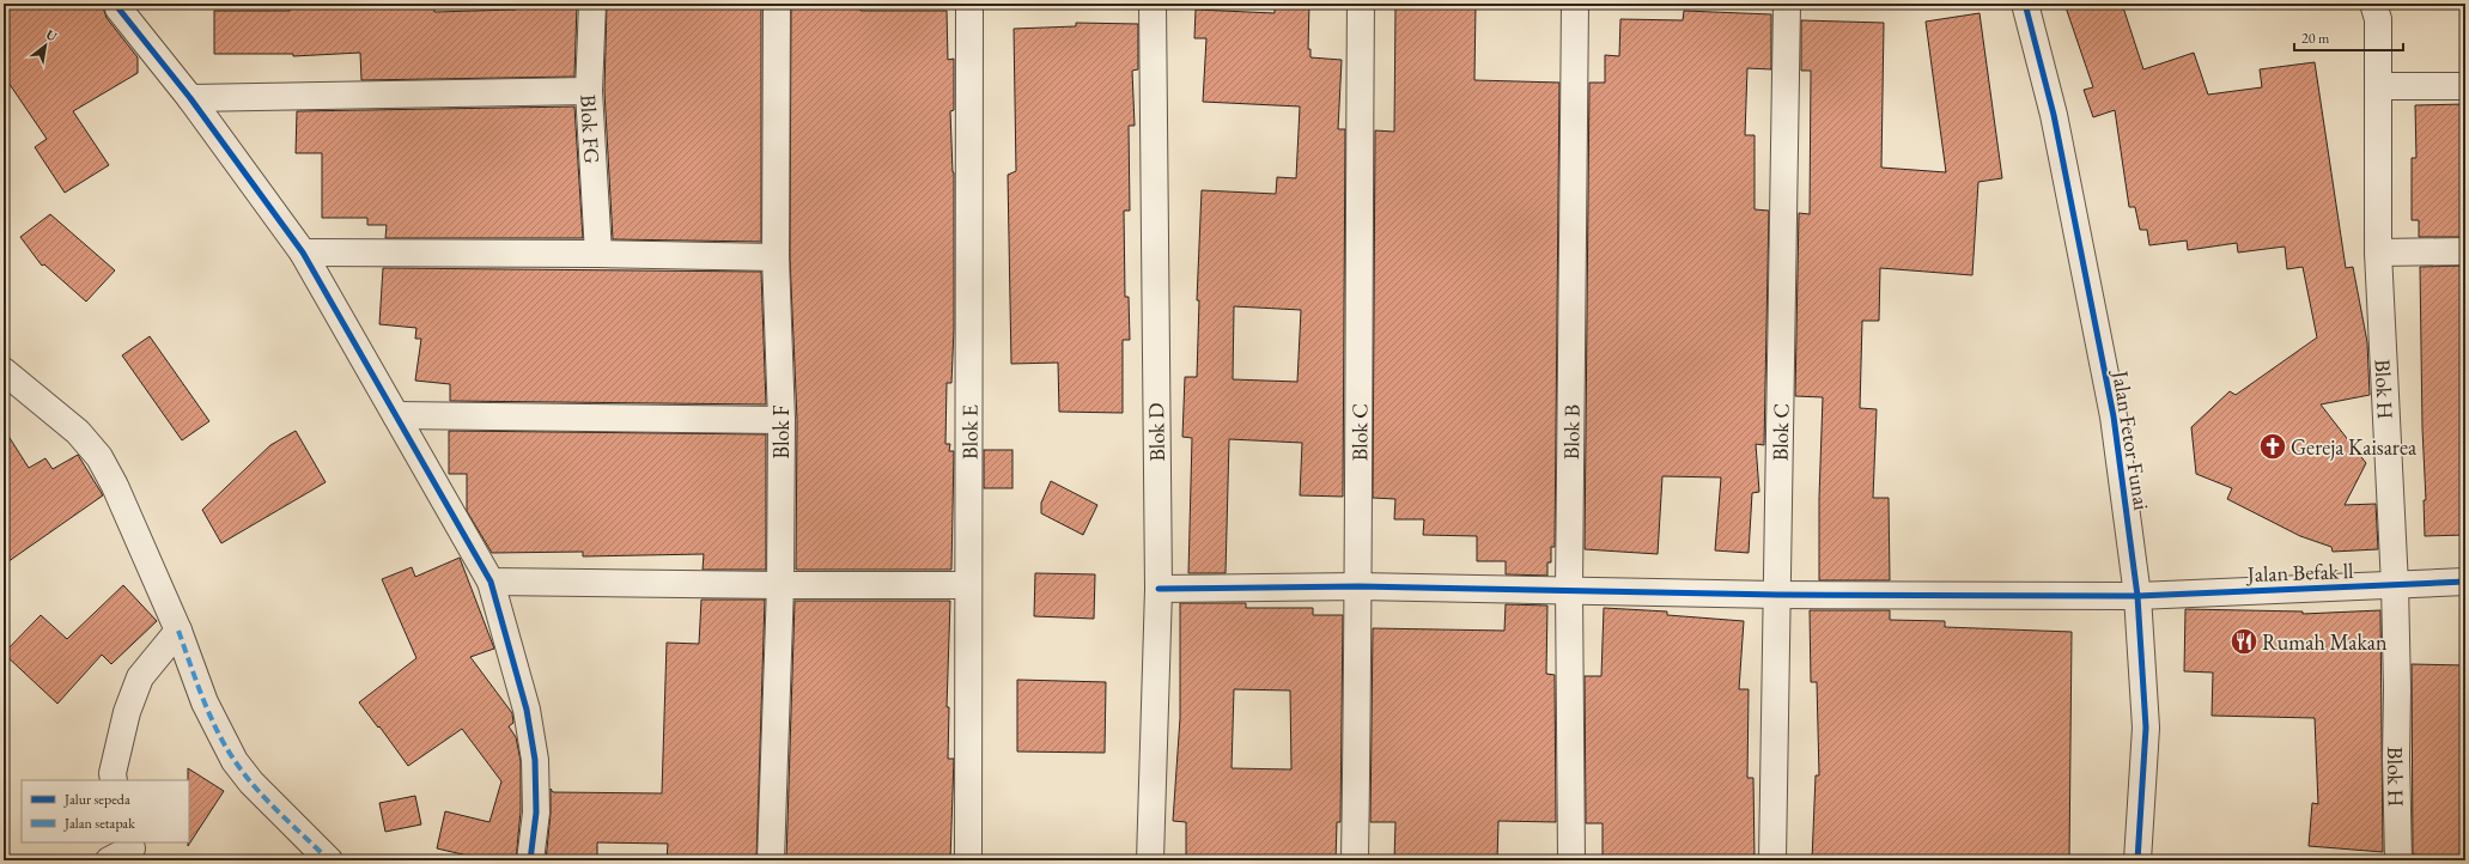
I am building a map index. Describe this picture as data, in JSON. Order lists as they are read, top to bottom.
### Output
{
  "streets": {
    "street": [
      "Blok FG",
      "Blok H",
      "Blok F",
      "Blok E",
      "Blok D",
      "Blok C",
      "Blok B",
      "Jalan Fetor Funai",
      "Jalan Befak ll"
    ]
  },
  "crossings": [
    ["Blok H", "Jalan Befak ll"],
    ["Blok D", "Jalan Befak ll"],
    ["Blok C", "Jalan Befak ll"],
    ["Blok B", "Jalan Befak ll"],
    ["Jalan Fetor Funai", "Jalan Befak ll"]
  ],
  "places": {
    "church": ["Gereja Kaisarea"],
    "restaurant": ["Rumah Makan"]
  },
  "legend": ["Jalur sepeda", "Jalan setapak"],
  "scale_bar": "20 m",
  "north": "top right"
}
